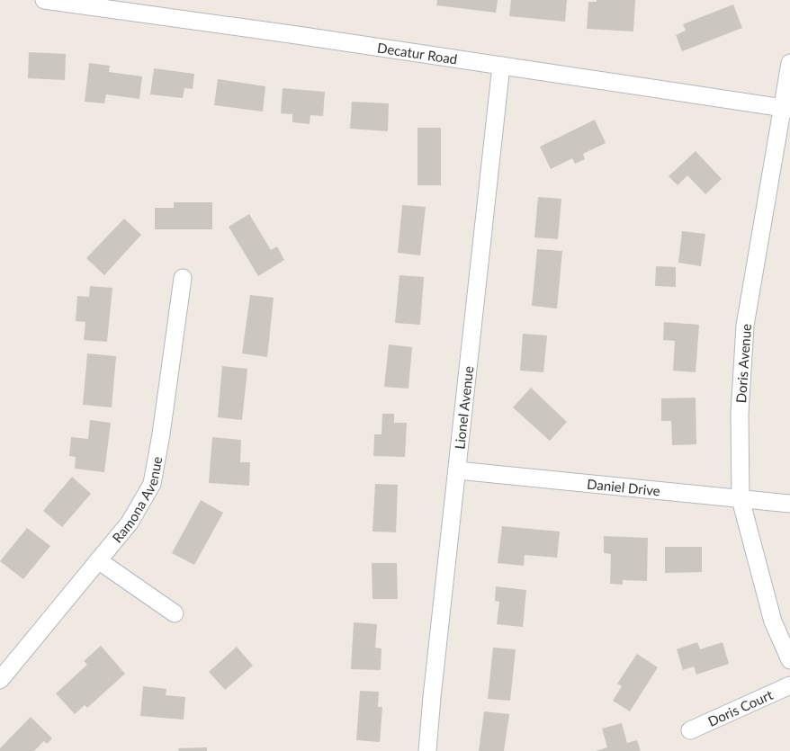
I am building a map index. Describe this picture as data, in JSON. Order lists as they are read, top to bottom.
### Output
{
  "streets": {
    "street": [
      "Decatur Road",
      "Doris Avenue",
      "Lionel Avenue",
      "Daniel Drive",
      "Ramona Avenue",
      "Doris Court"
    ]
  },
  "crossings": [
    ["Decatur Road", "Doris Avenue"],
    ["Decatur Road", "Lionel Avenue"],
    ["Doris Avenue", "Daniel Drive"],
    ["Lionel Avenue", "Daniel Drive"]
  ]
}
